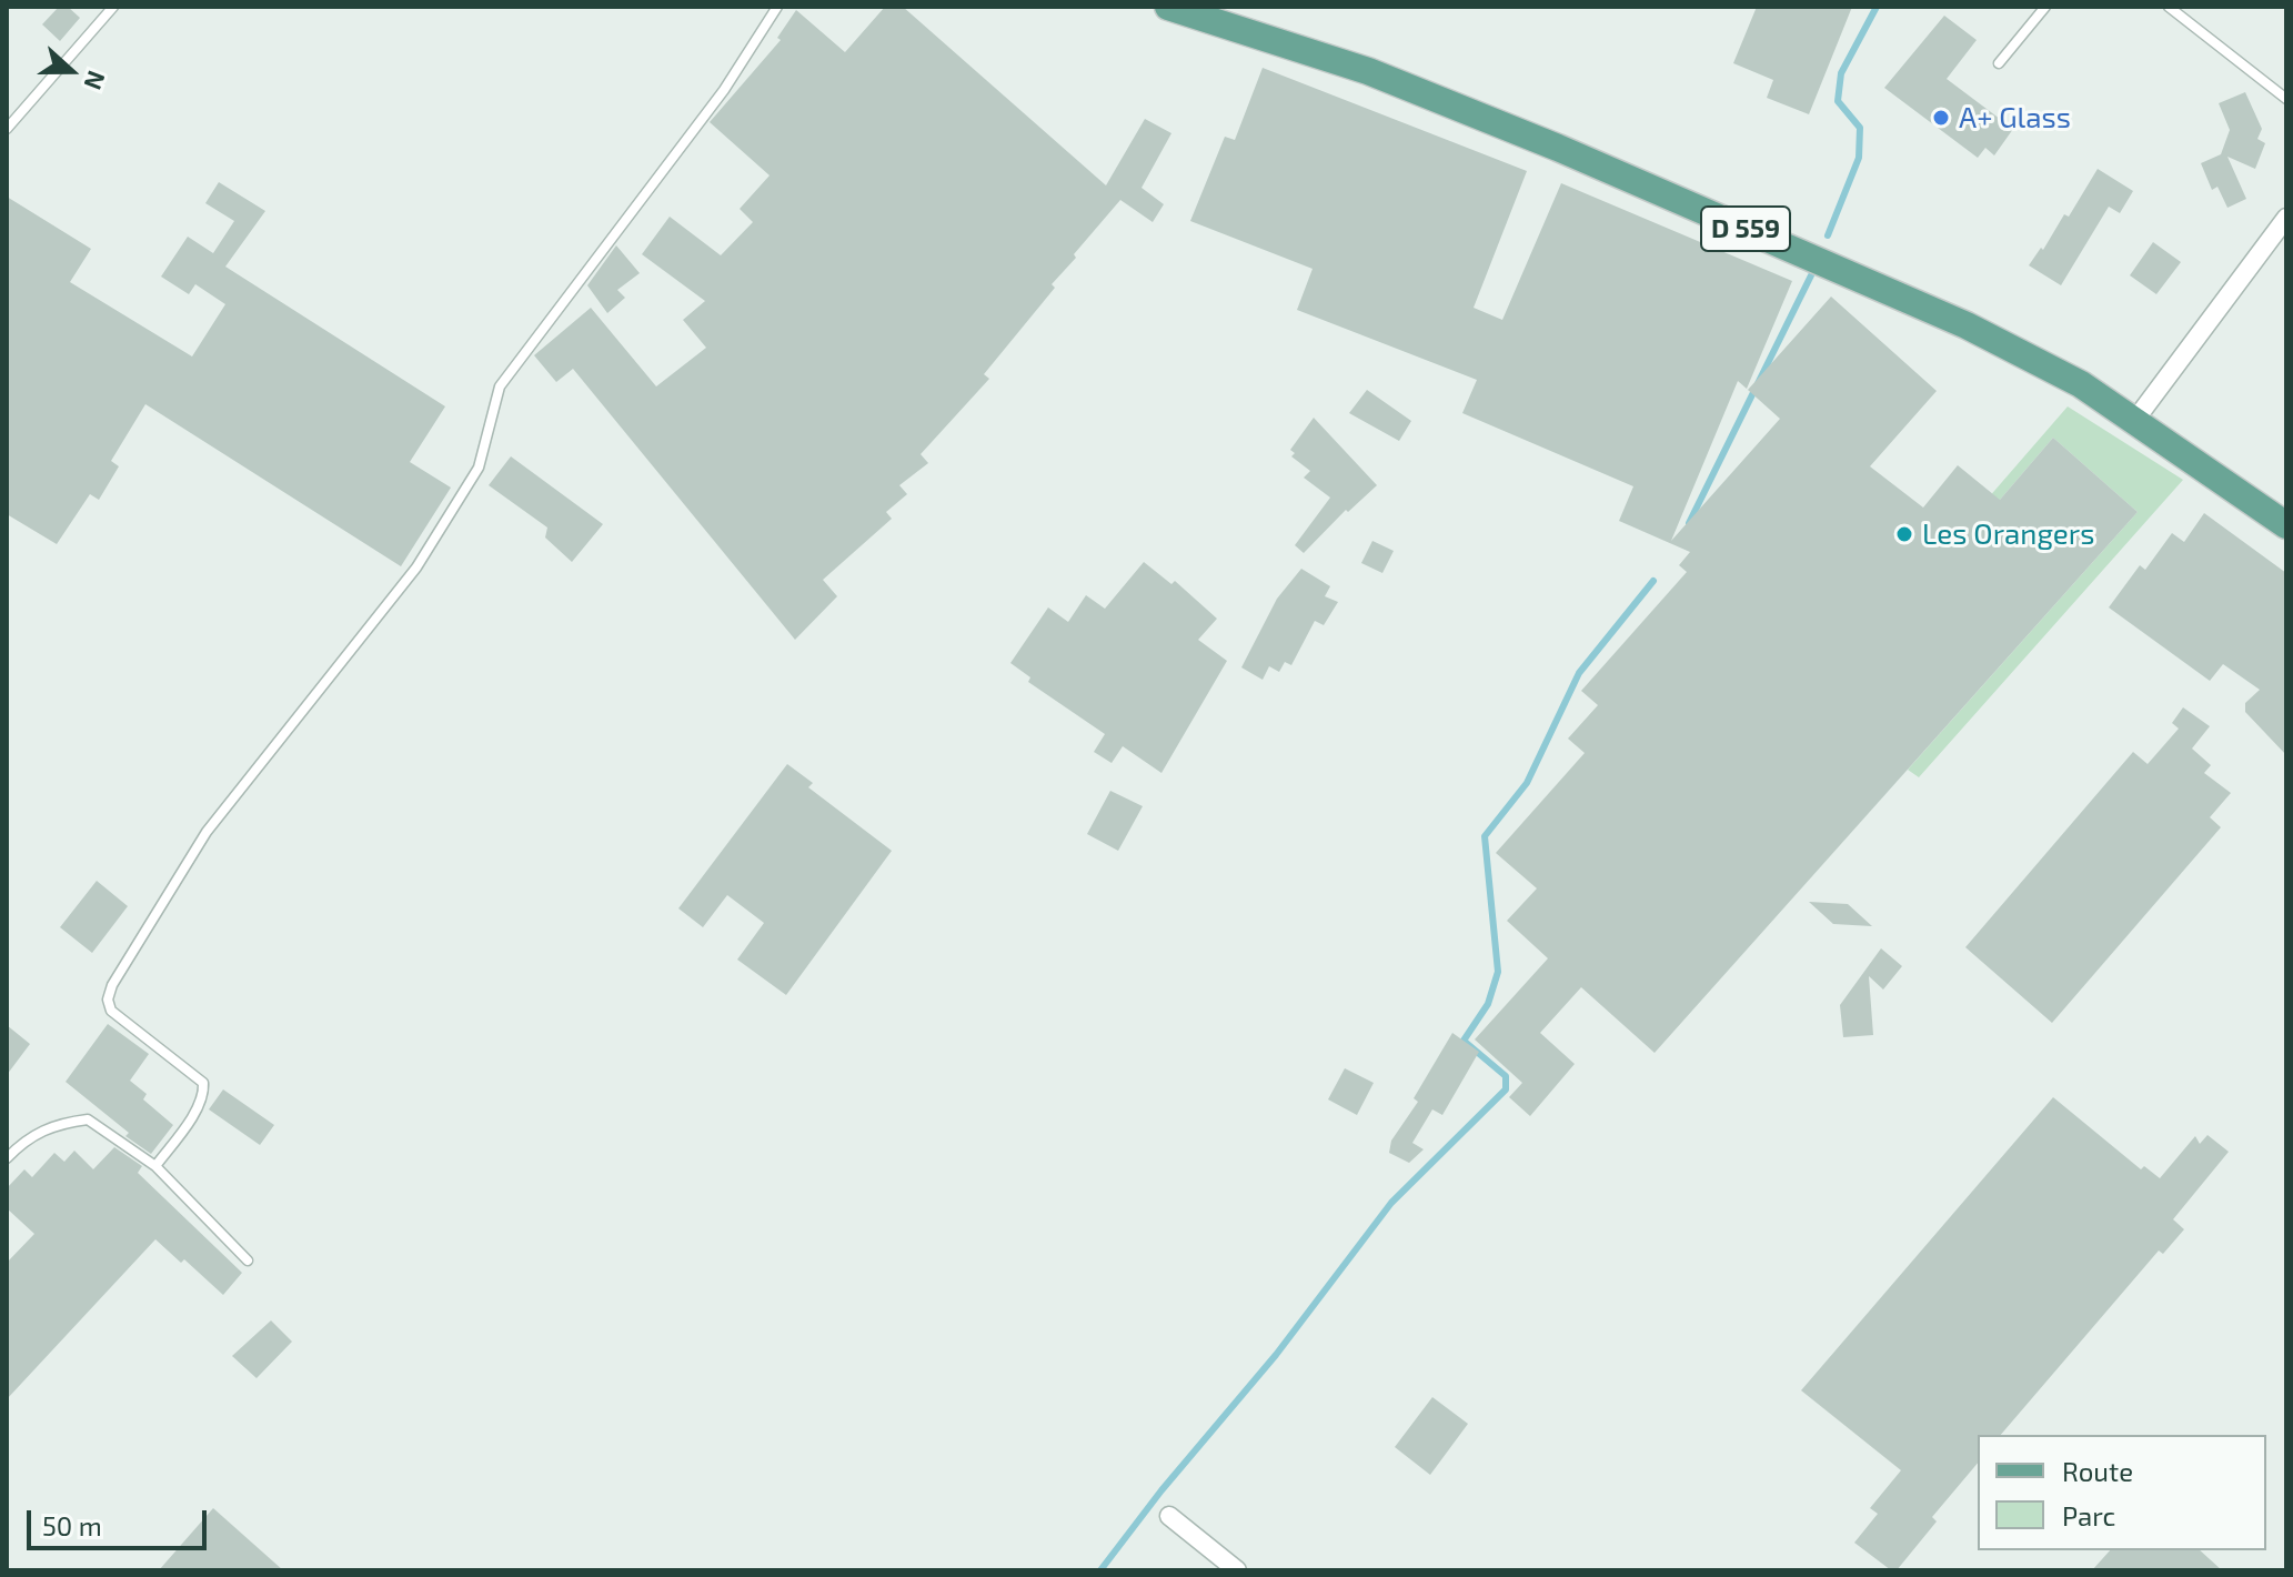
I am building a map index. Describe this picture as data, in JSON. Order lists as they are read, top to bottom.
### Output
{
  "streets": {
    "main road": ["D 559"]
  },
  "places": ["A+ Glass", "Les Orangers"],
  "legend": ["Route", "Parc"],
  "scale_bar": "50 m",
  "north": "right"
}
